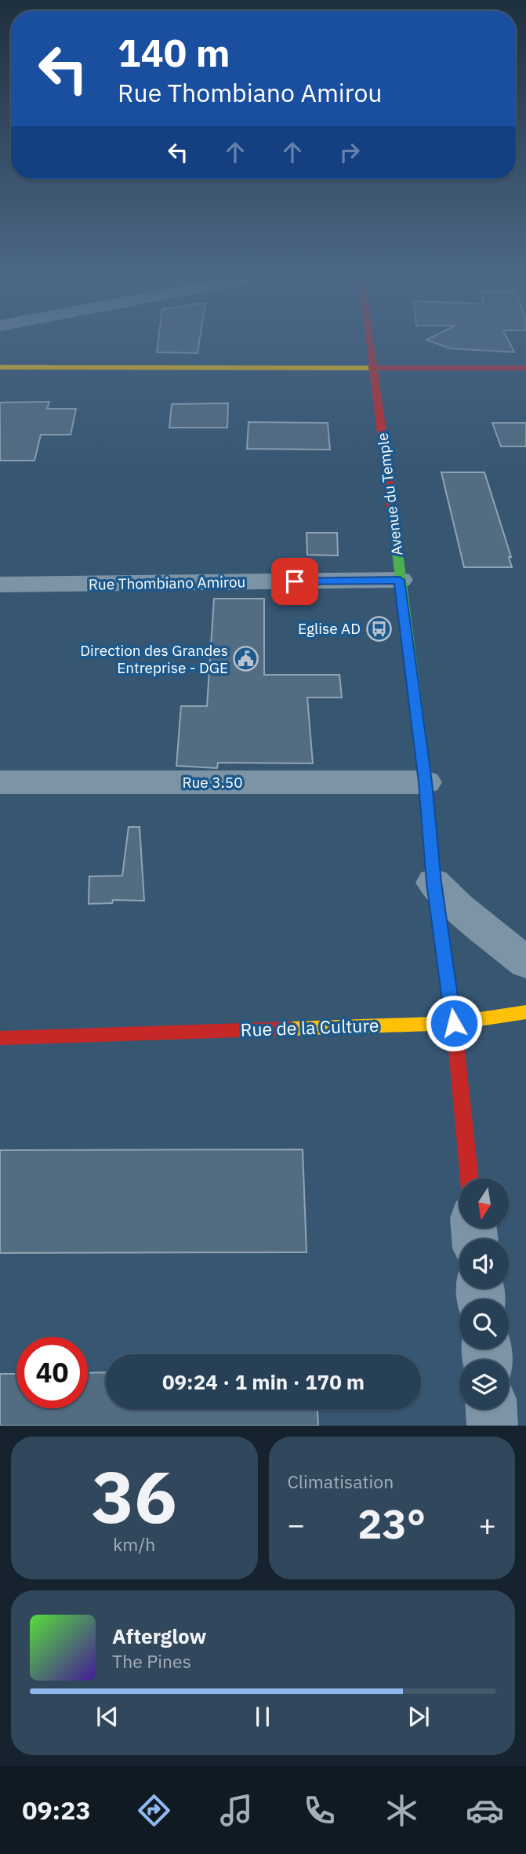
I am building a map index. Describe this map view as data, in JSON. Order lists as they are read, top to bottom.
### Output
{
  "streets": {
    "main road": ["Avenue du Temple", "Rue de la Culture"],
    "street": ["Rue Thombiano Amirou", "Rue 3.50"]
  },
  "crossings": [
    ["Avenue du Temple", "Rue Thombiano Amirou"],
    ["Avenue du Temple", "Rue 3.50"],
    ["Avenue du Temple", "Rue de la Culture"]
  ],
  "places": {
    "bus stop": ["Eglise AD"],
    "public building": ["Direction des Grandes Entreprise - DGE"]
  },
  "north": "bottom",
  "page": {
    "turn": ["140 m", "Rue Thombiano Amirou"],
    "limit": "40",
    "trip": "09:24 · 1 min · 170 m",
    "tile": [
      ["36", "km/h"],
      "Climatisation"
    ],
    "heat": ["−", "23°", "+"],
    "song": ["Afterglow", "The Pines"],
    "tabs": "09:23"
  }
}
